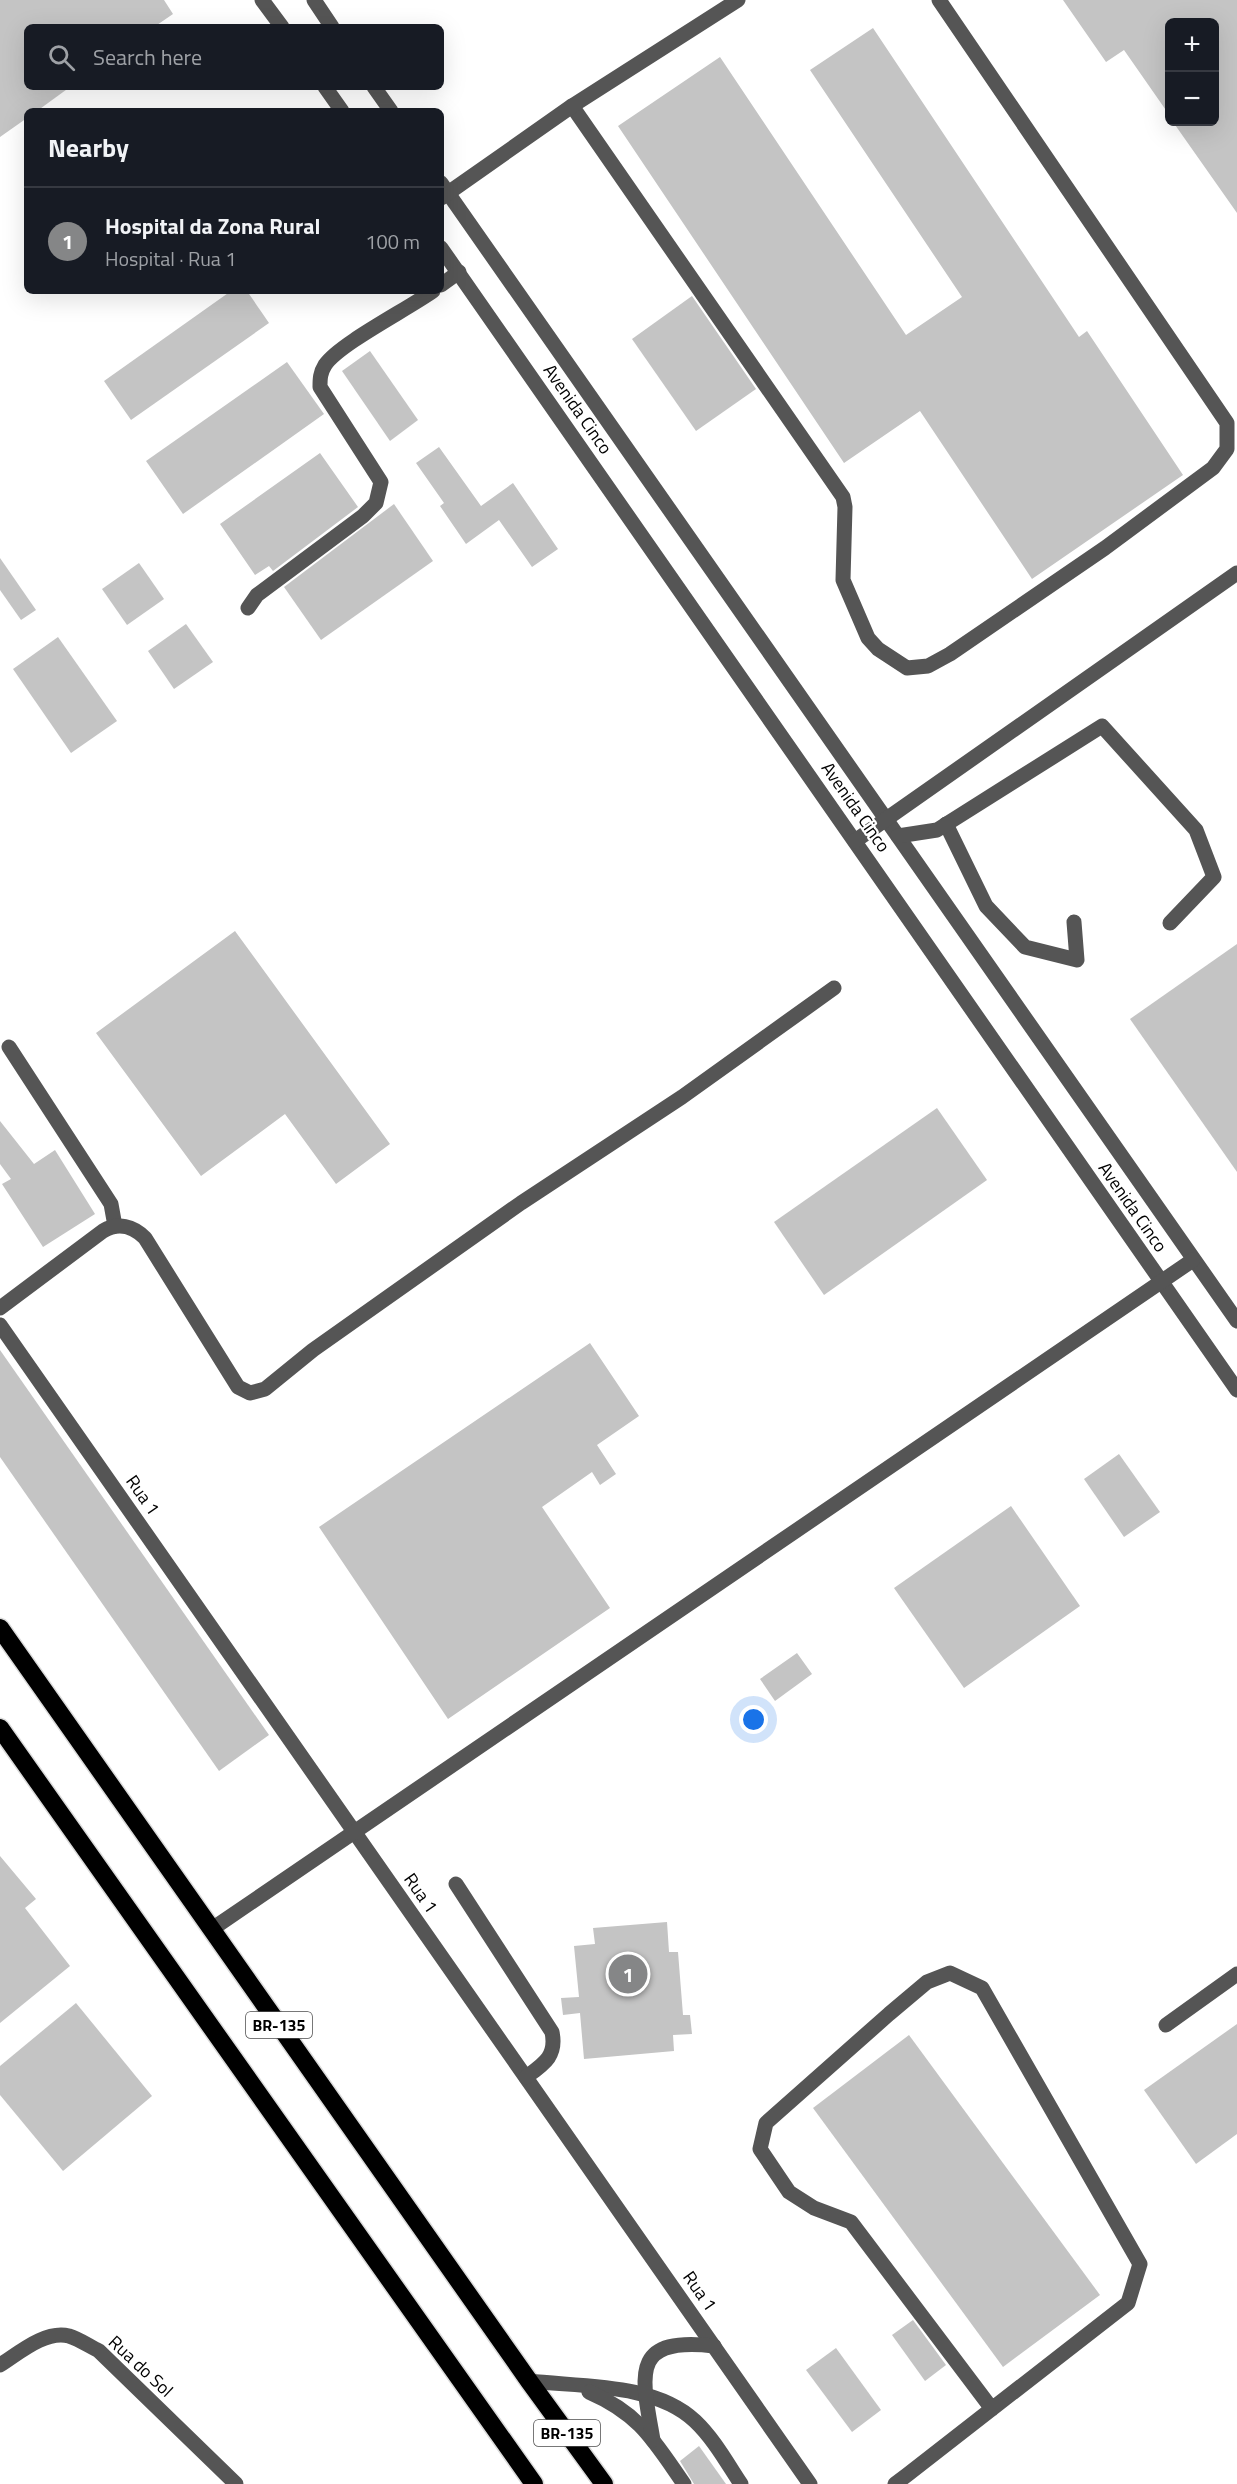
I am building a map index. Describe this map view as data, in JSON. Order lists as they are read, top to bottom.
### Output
{
  "streets": {
    "highway": ["BR-135"],
    "street": ["Avenida Cinco", "Rua 1", "Rua do Sol"]
  },
  "page": {
    "map_buttons": ["+", "−"],
    "search": "Search here",
    "heading": "Nearby",
    "list": [
      {
        "mark": "1",
        "name": "Hospital da Zona Rural",
        "note": "Hospital · Rua 1",
        "value": "100 m"
      }
    ],
    "pins": "1"
  }
}
